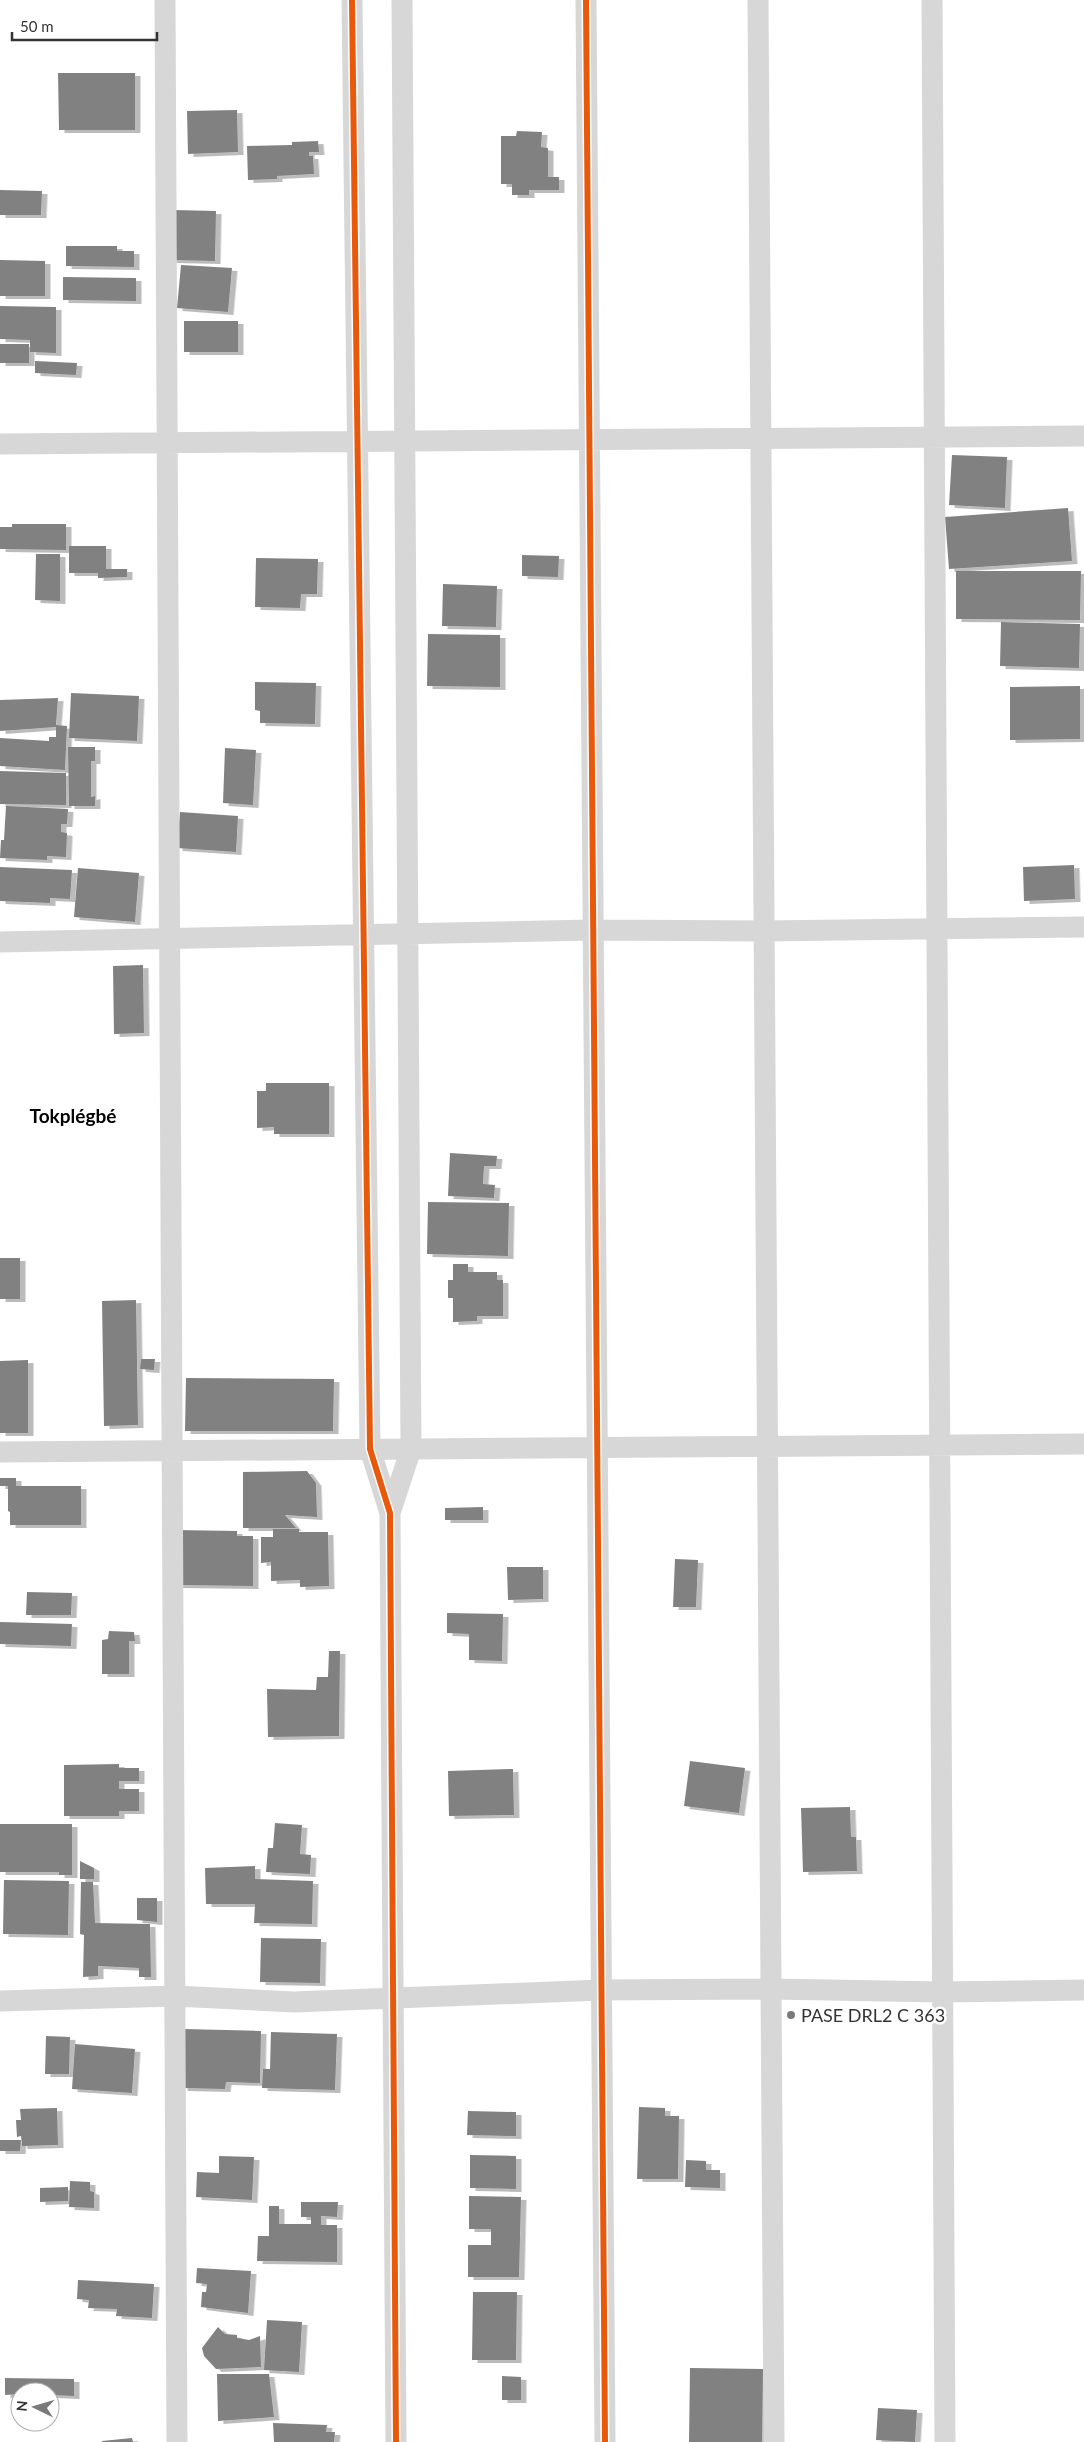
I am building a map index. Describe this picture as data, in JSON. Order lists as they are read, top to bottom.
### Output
{
  "districts": ["Tokplégbé"],
  "places": ["PASE DRL2 C 363"],
  "scale_bar": "50 m",
  "north": "left"
}
